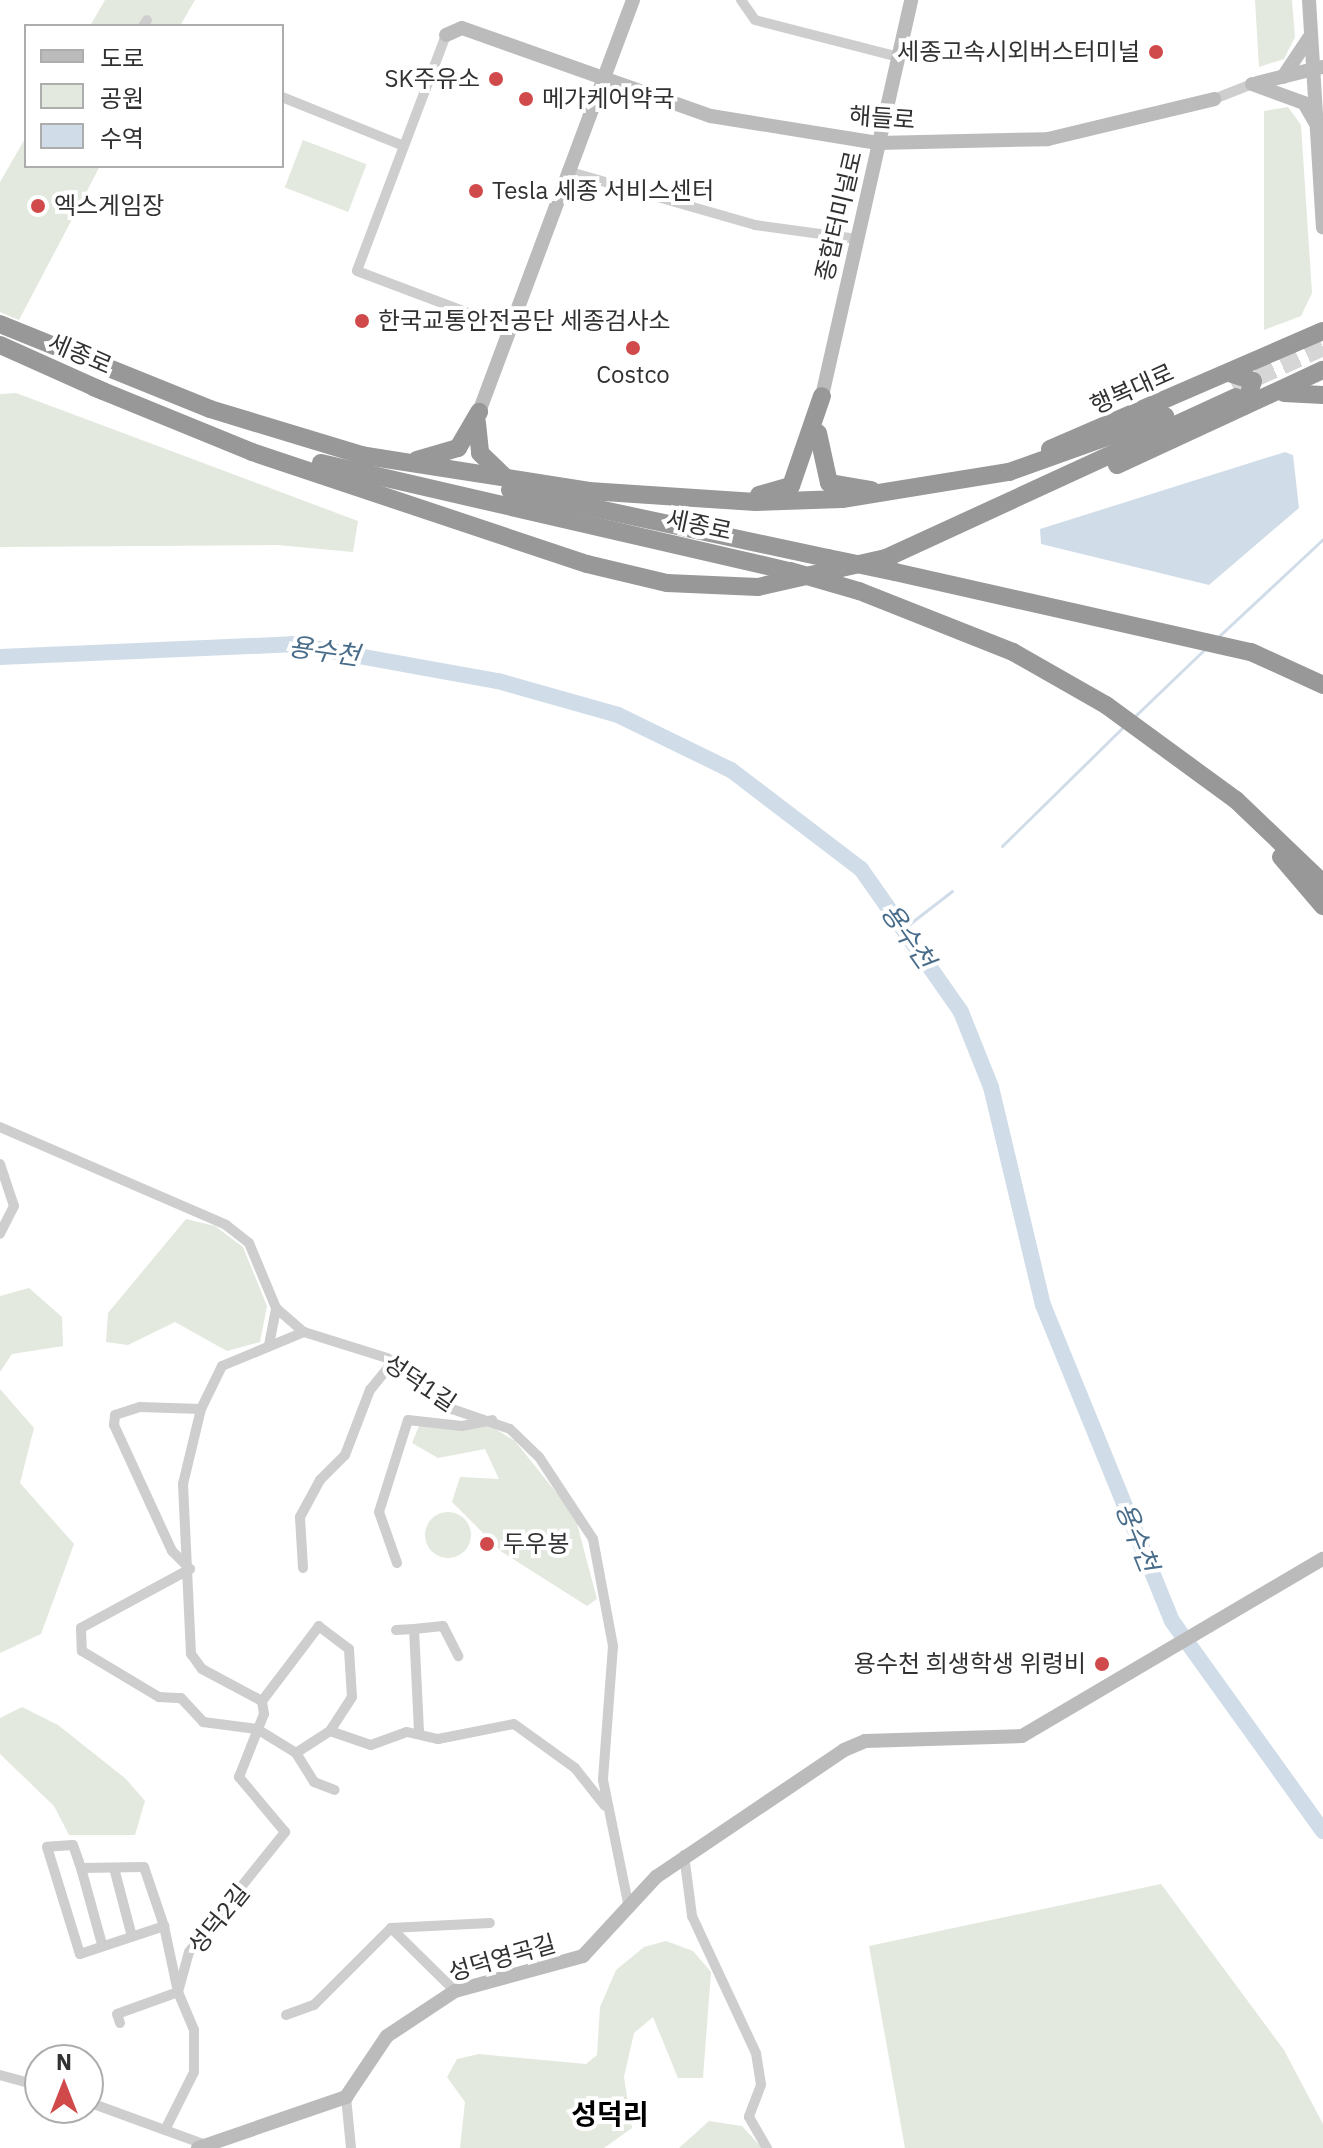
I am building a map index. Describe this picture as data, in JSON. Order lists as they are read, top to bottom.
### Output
{
  "streets": {
    "highway": ["세종로", "행복대로"],
    "street": [
      "해들로",
      "종합터미널로",
      "성덕1길",
      "성덕2길",
      "성덕영곡길"
    ]
  },
  "crossings": [
    ["해들로", "종합터미널로"],
    ["성덕1길", "성덕영곡길"]
  ],
  "districts": ["성덕리"],
  "water": ["용수천"],
  "places": [
    "세종고속시외버스터미널",
    "SK주유소",
    "메가케어약국",
    "Tesla 세종 서비스센터",
    "엑스게임장",
    "한국교통안전공단 세종검사소",
    "Costco",
    "두우봉",
    "용수천 희생학생 위령비"
  ],
  "legend": ["도로", "공원", "수역"],
  "north": "top"
}
